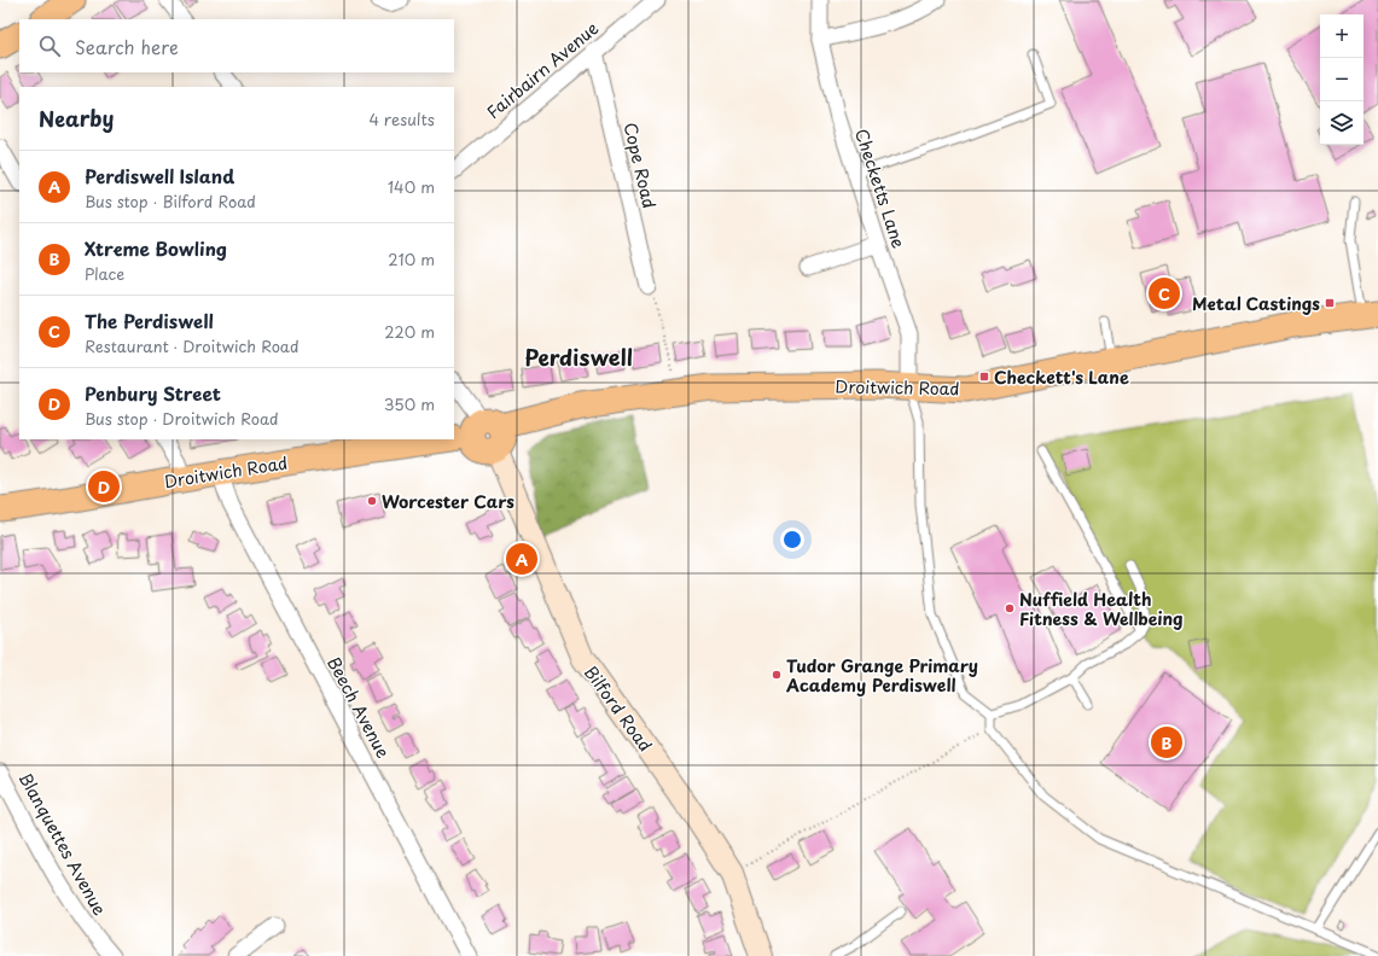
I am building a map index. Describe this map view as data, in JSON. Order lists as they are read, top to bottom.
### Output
{
  "streets": {
    "main road": ["Droitwich Road", "Bilford Road"],
    "street": [
      "Fairbairn Avenue",
      "Cope Road",
      "Checketts Lane",
      "Beech Avenue",
      "Blanquettes Avenue"
    ]
  },
  "crossings": [
    ["Fairbairn Avenue", "Cope Road"],
    ["Checketts Lane", "Droitwich Road"],
    ["Droitwich Road", "Beech Avenue"],
    ["Droitwich Road", "Bilford Road"]
  ],
  "districts": ["Perdiswell"],
  "places": {
    "transit": ["Metal Castings", "Checkett's Lane"],
    "other": ["Worcester Cars", "Nuffield Health Fitness & Wellbeing", "Tudor Grange Primary Academy Perdiswell"]
  },
  "page": {
    "map_buttons": ["+", "−"],
    "search": "Search here",
    "heading": ["Nearby", "4 results"],
    "list": [
      {
        "mark": "A",
        "name": "Perdiswell Island",
        "note": "Bus stop · Bilford Road",
        "value": "140 m"
      },
      {
        "mark": "B",
        "name": "Xtreme Bowling",
        "note": "Place",
        "value": "210 m"
      },
      {
        "mark": "C",
        "name": "The Perdiswell",
        "note": "Restaurant · Droitwich Road",
        "value": "220 m"
      },
      {
        "mark": "D",
        "name": "Penbury Street",
        "note": "Bus stop · Droitwich Road",
        "value": "350 m"
      }
    ],
    "pins": [
      "C",
      "D",
      "A",
      "B"
    ]
  }
}
